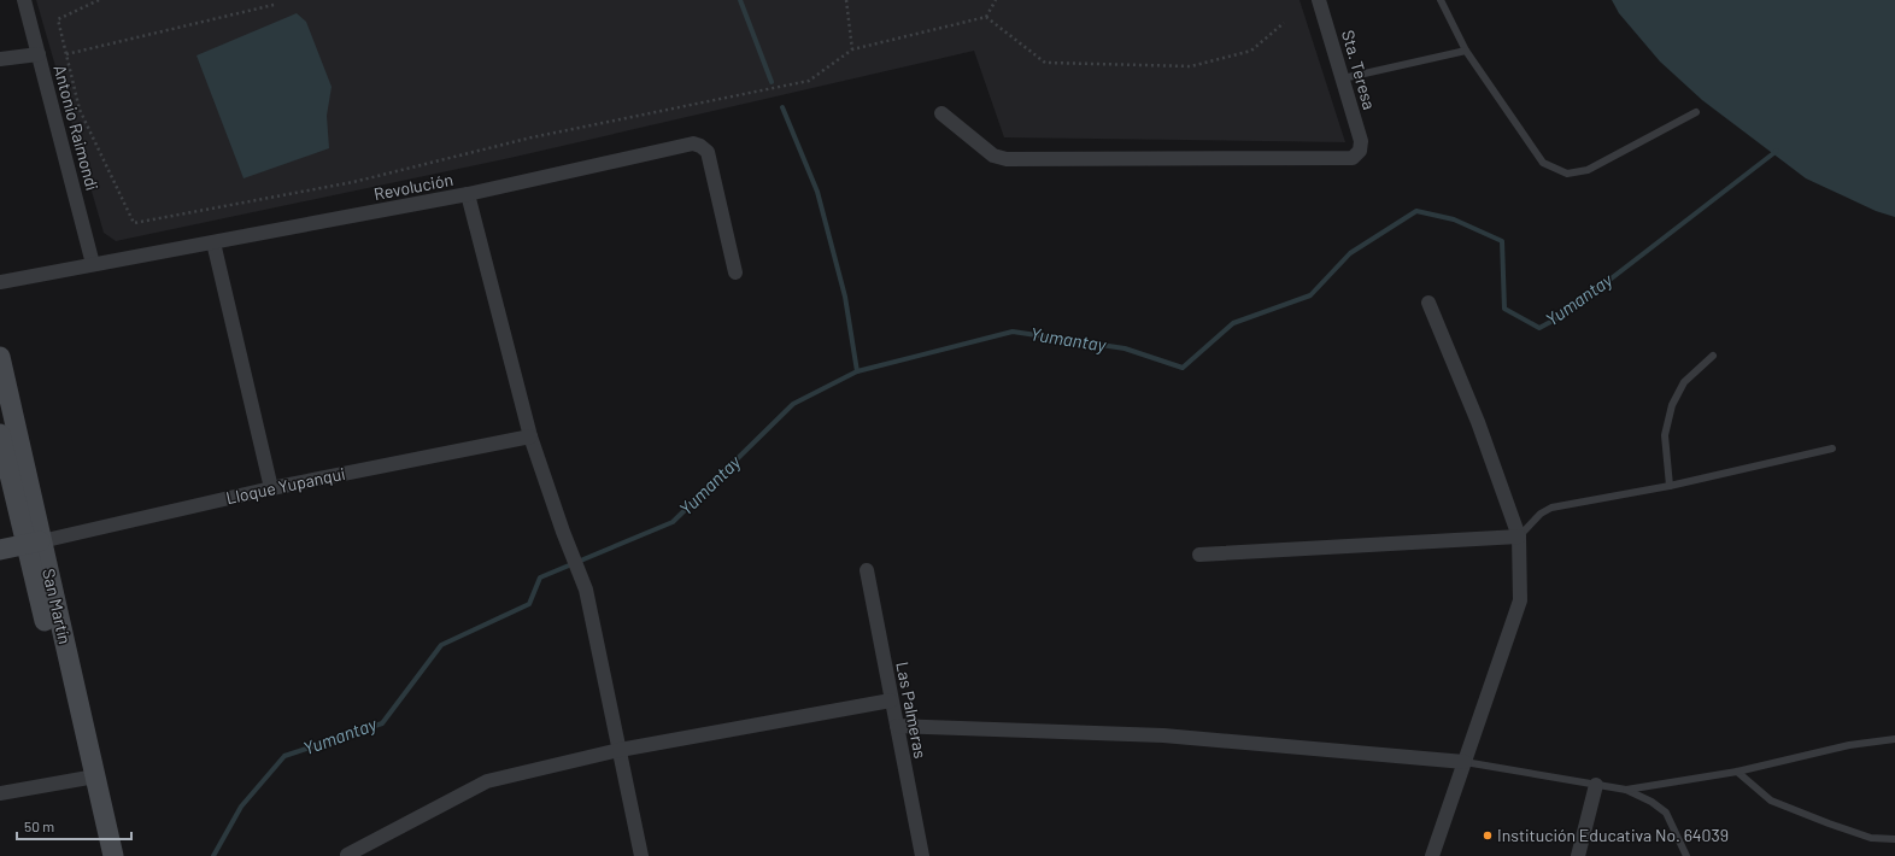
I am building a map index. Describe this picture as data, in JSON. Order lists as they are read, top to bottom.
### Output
{
  "streets": {
    "main road": ["Lloque Yupanqui", "San Martín"],
    "street": [
      "Sta. Teresa",
      "Antonio Raimondi",
      "Revolución",
      "Las Palmeras"
    ]
  },
  "crossings": [
    ["Antonio Raimondi", "Revolución"],
    ["Lloque Yupanqui", "San Martín"]
  ],
  "water": ["Yumantay"],
  "places": ["Institución Educativa No. 64039"],
  "scale_bar": "50 m"
}
